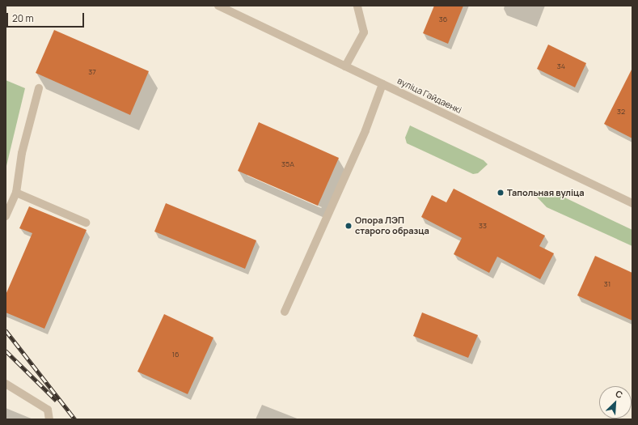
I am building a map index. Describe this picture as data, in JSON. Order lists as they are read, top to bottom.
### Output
{
  "streets": {
    "street": ["вуліца Гайдаенкі"]
  },
  "places": ["Тапольная вуліца", "Опора ЛЭП старого образца"],
  "house_numbers": [
    "36",
    "34",
    "37",
    "32",
    "35А",
    "33",
    "31",
    "16"
  ],
  "scale_bar": "20 m",
  "north": "top right"
}
